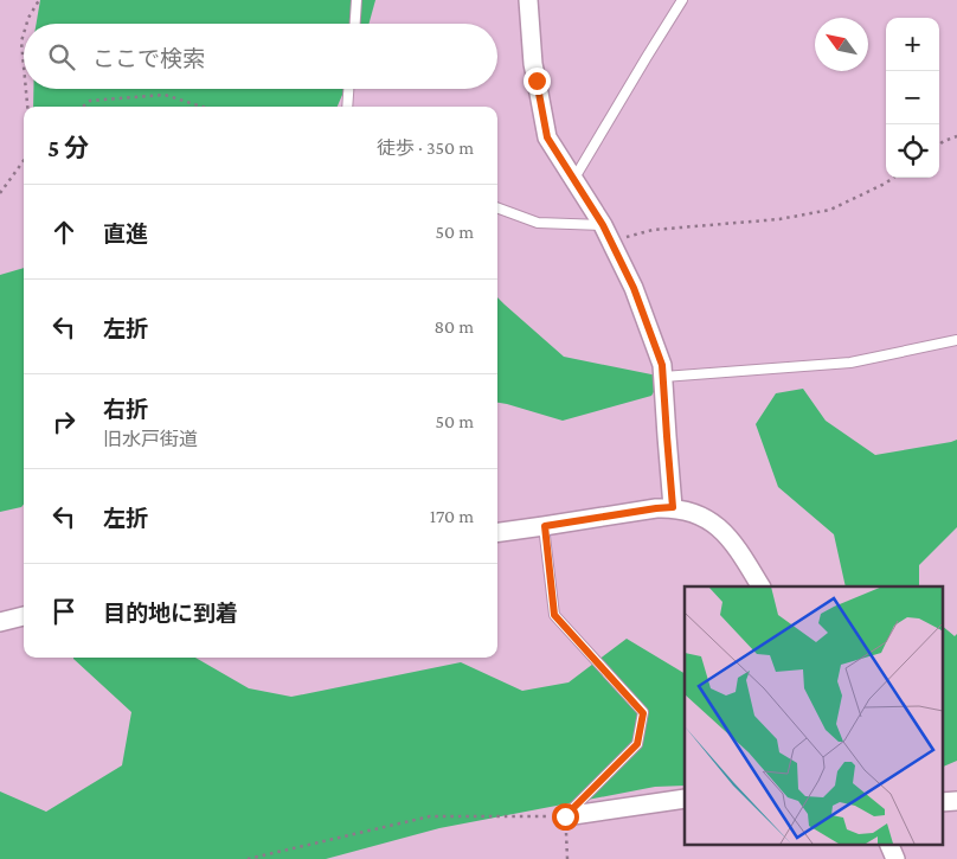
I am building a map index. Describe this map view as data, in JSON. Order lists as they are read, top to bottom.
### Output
{
  "north": "top left",
  "page": {
    "map_buttons": ["+", "−"],
    "search": "ここで検索",
    "heading": ["5 分", "徒歩 · 350 m"],
    "list": [
      ["直進", "50 m"],
      ["左折", "80 m"],
      ["右折", "旧水戸街道", "50 m"],
      ["左折", "170 m"],
      "目的地に到着"
    ]
  }
}
